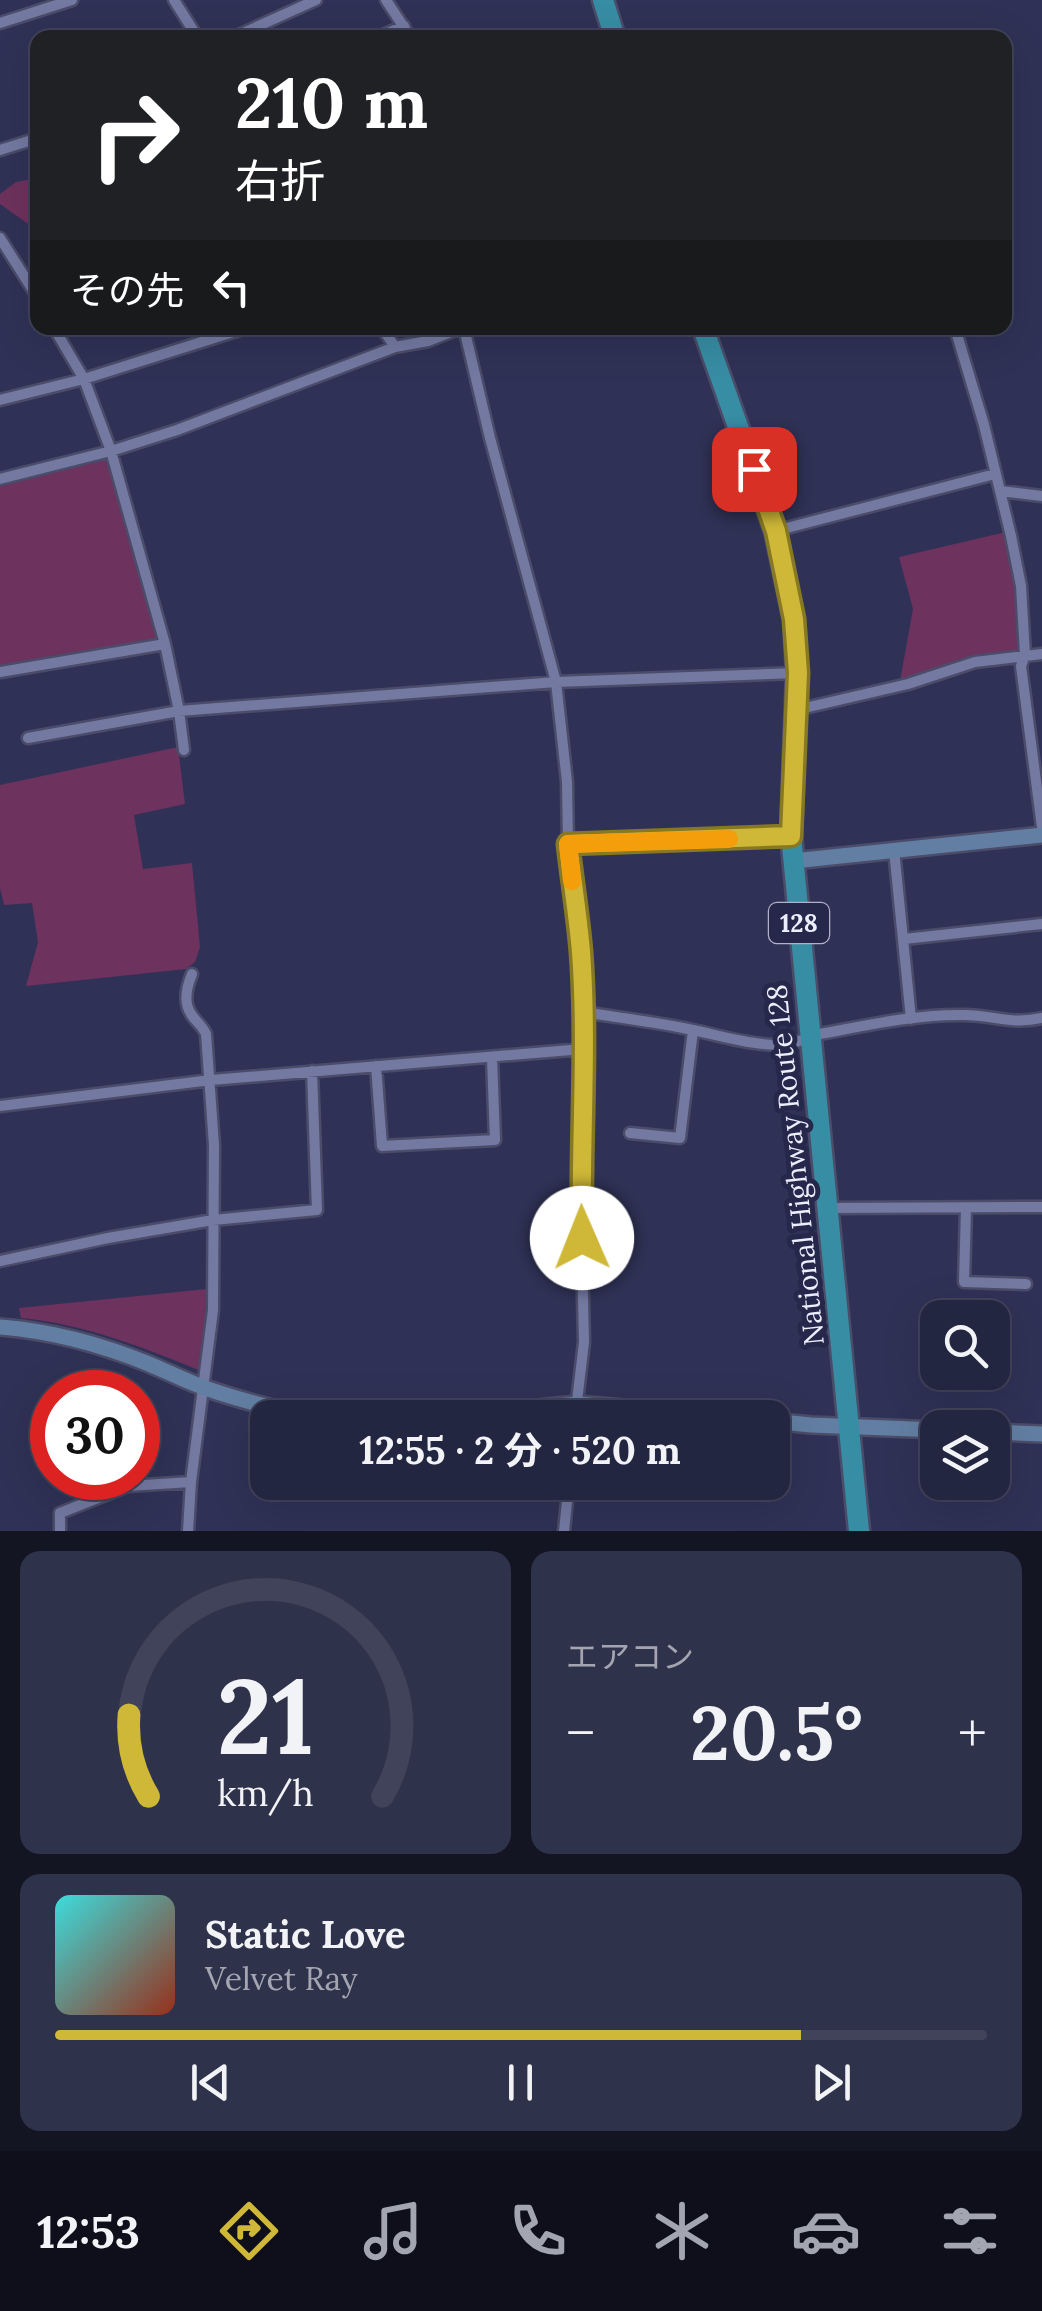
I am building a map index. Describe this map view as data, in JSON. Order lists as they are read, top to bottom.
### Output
{
  "streets": {
    "highway": ["128", "National Highway Route 128"]
  },
  "page": {
    "turn": ["210 m", "右折"],
    "then": "その先",
    "limit": "30",
    "trip": "12:55 · 2 分 · 520 m",
    "tile": "エアコン",
    "heat": ["−", "20.5°", "+"],
    "song": ["Static Love", "Velvet Ray"],
    "tabs": "12:53",
    "gauge": ["21", "km/h"]
  }
}
